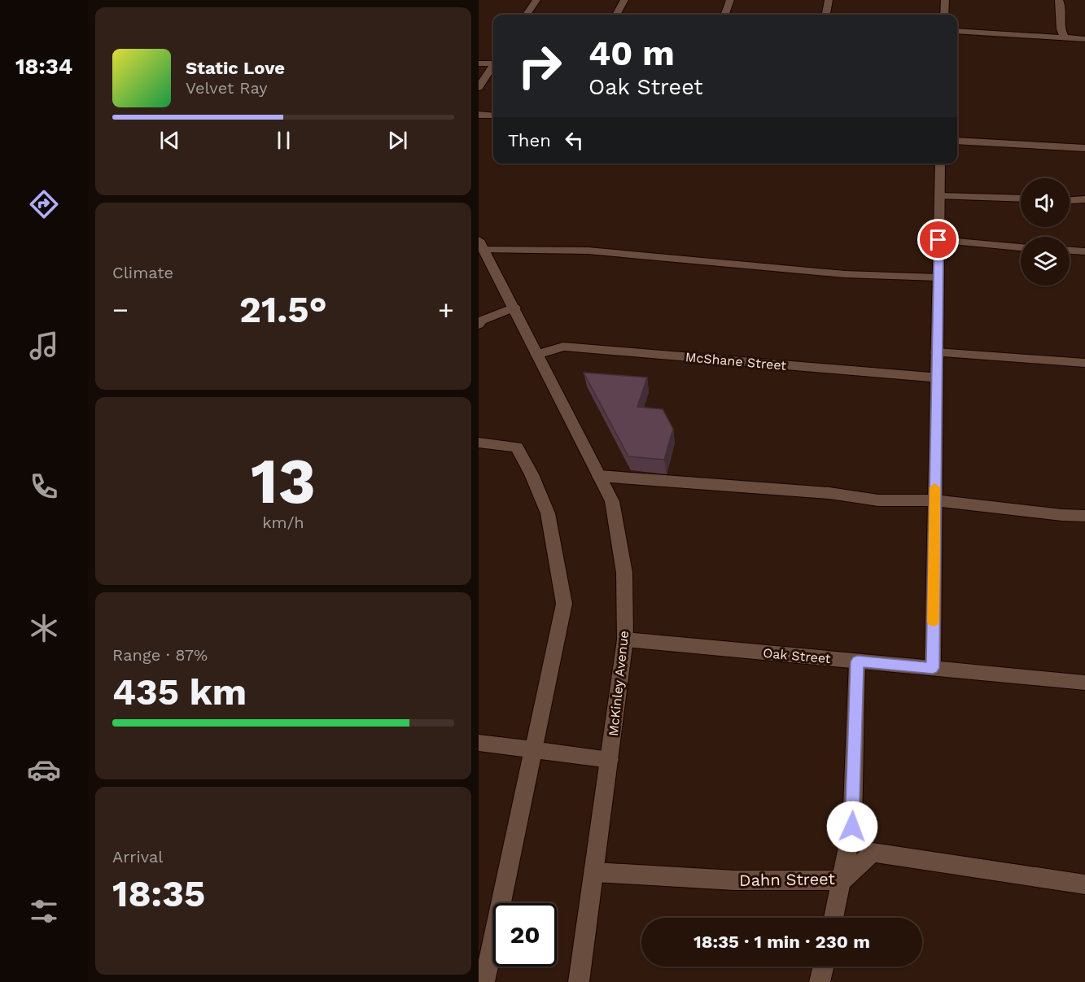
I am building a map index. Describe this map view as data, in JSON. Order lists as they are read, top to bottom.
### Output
{
  "streets": {
    "street": [
      "McShane Street",
      "Oak Street",
      "McKinley Avenue",
      "Dahn Street"
    ]
  },
  "crossings": [
    ["McShane Street", "McKinley Avenue"],
    ["Oak Street", "McKinley Avenue"],
    ["McKinley Avenue", "Dahn Street"]
  ],
  "page": {
    "tabs": "18:34",
    "turn": ["40 m", "Oak Street"],
    "song": ["Static Love", "Velvet Ray"],
    "then": "Then",
    "tile": [
      "Climate",
      ["13", "km/h"],
      ["Range · 87%", "435 km"],
      ["Arrival", "18:35"]
    ],
    "heat": ["−", "21.5°", "+"],
    "limit": "20",
    "trip": "18:35 · 1 min · 230 m"
  }
}
